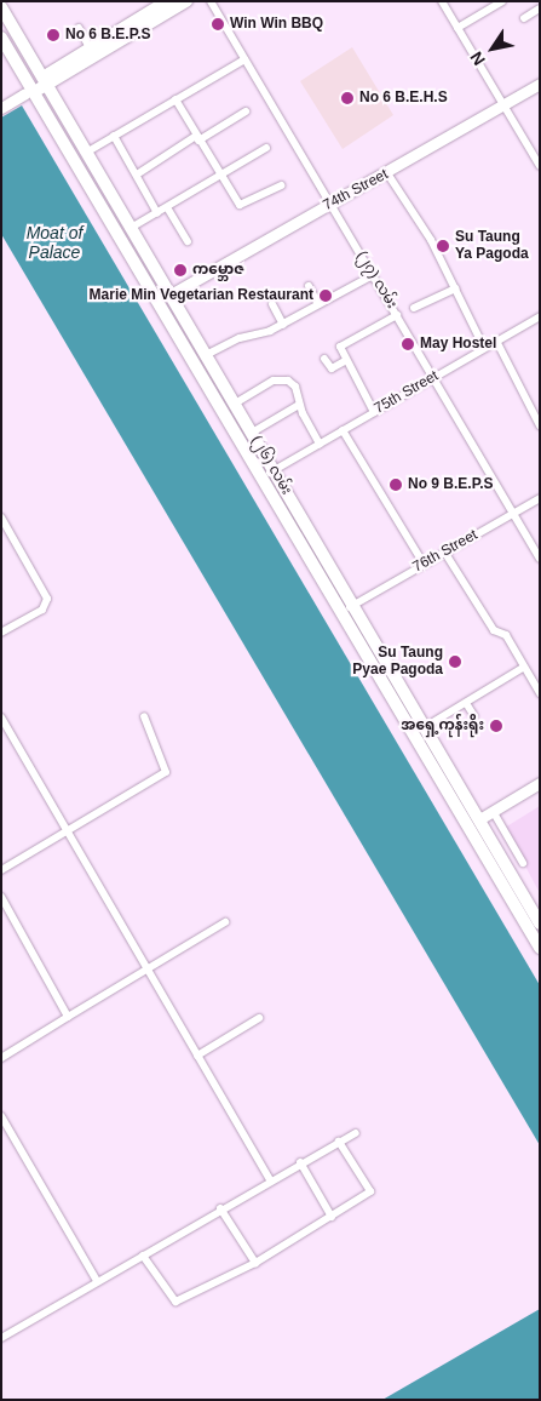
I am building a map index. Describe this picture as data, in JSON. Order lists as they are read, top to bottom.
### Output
{
  "streets": {
    "main road": ["(၂၆) လမ်း"],
    "street": [
      "74th Street",
      "(၂၇) လမ်း",
      "75th Street",
      "76th Street"
    ]
  },
  "crossings": [
    ["74th Street", "(၂၇) လမ်း"],
    ["74th Street", "(၂၆) လမ်း"],
    ["(၂၇) လမ်း", "75th Street"],
    ["(၂၇) လမ်း", "76th Street"],
    ["75th Street", "(၂၆) လမ်း"],
    ["(၂၆) လမ်း", "76th Street"]
  ],
  "water": ["Moat of Palace"],
  "places": [
    "Win Win BBQ",
    "No 6 B.E.P.S",
    "No 6 B.E.H.S",
    "Su Taung Ya Pagoda",
    "ကမ္ဘောဇ",
    "Marie Min Vegetarian Restaurant",
    "May Hostel",
    "No 9 B.E.P.S",
    "Su Taung Pyae Pagoda",
    "အရှေ့ကုန်းရိုး"
  ],
  "north": "bottom left"
}
